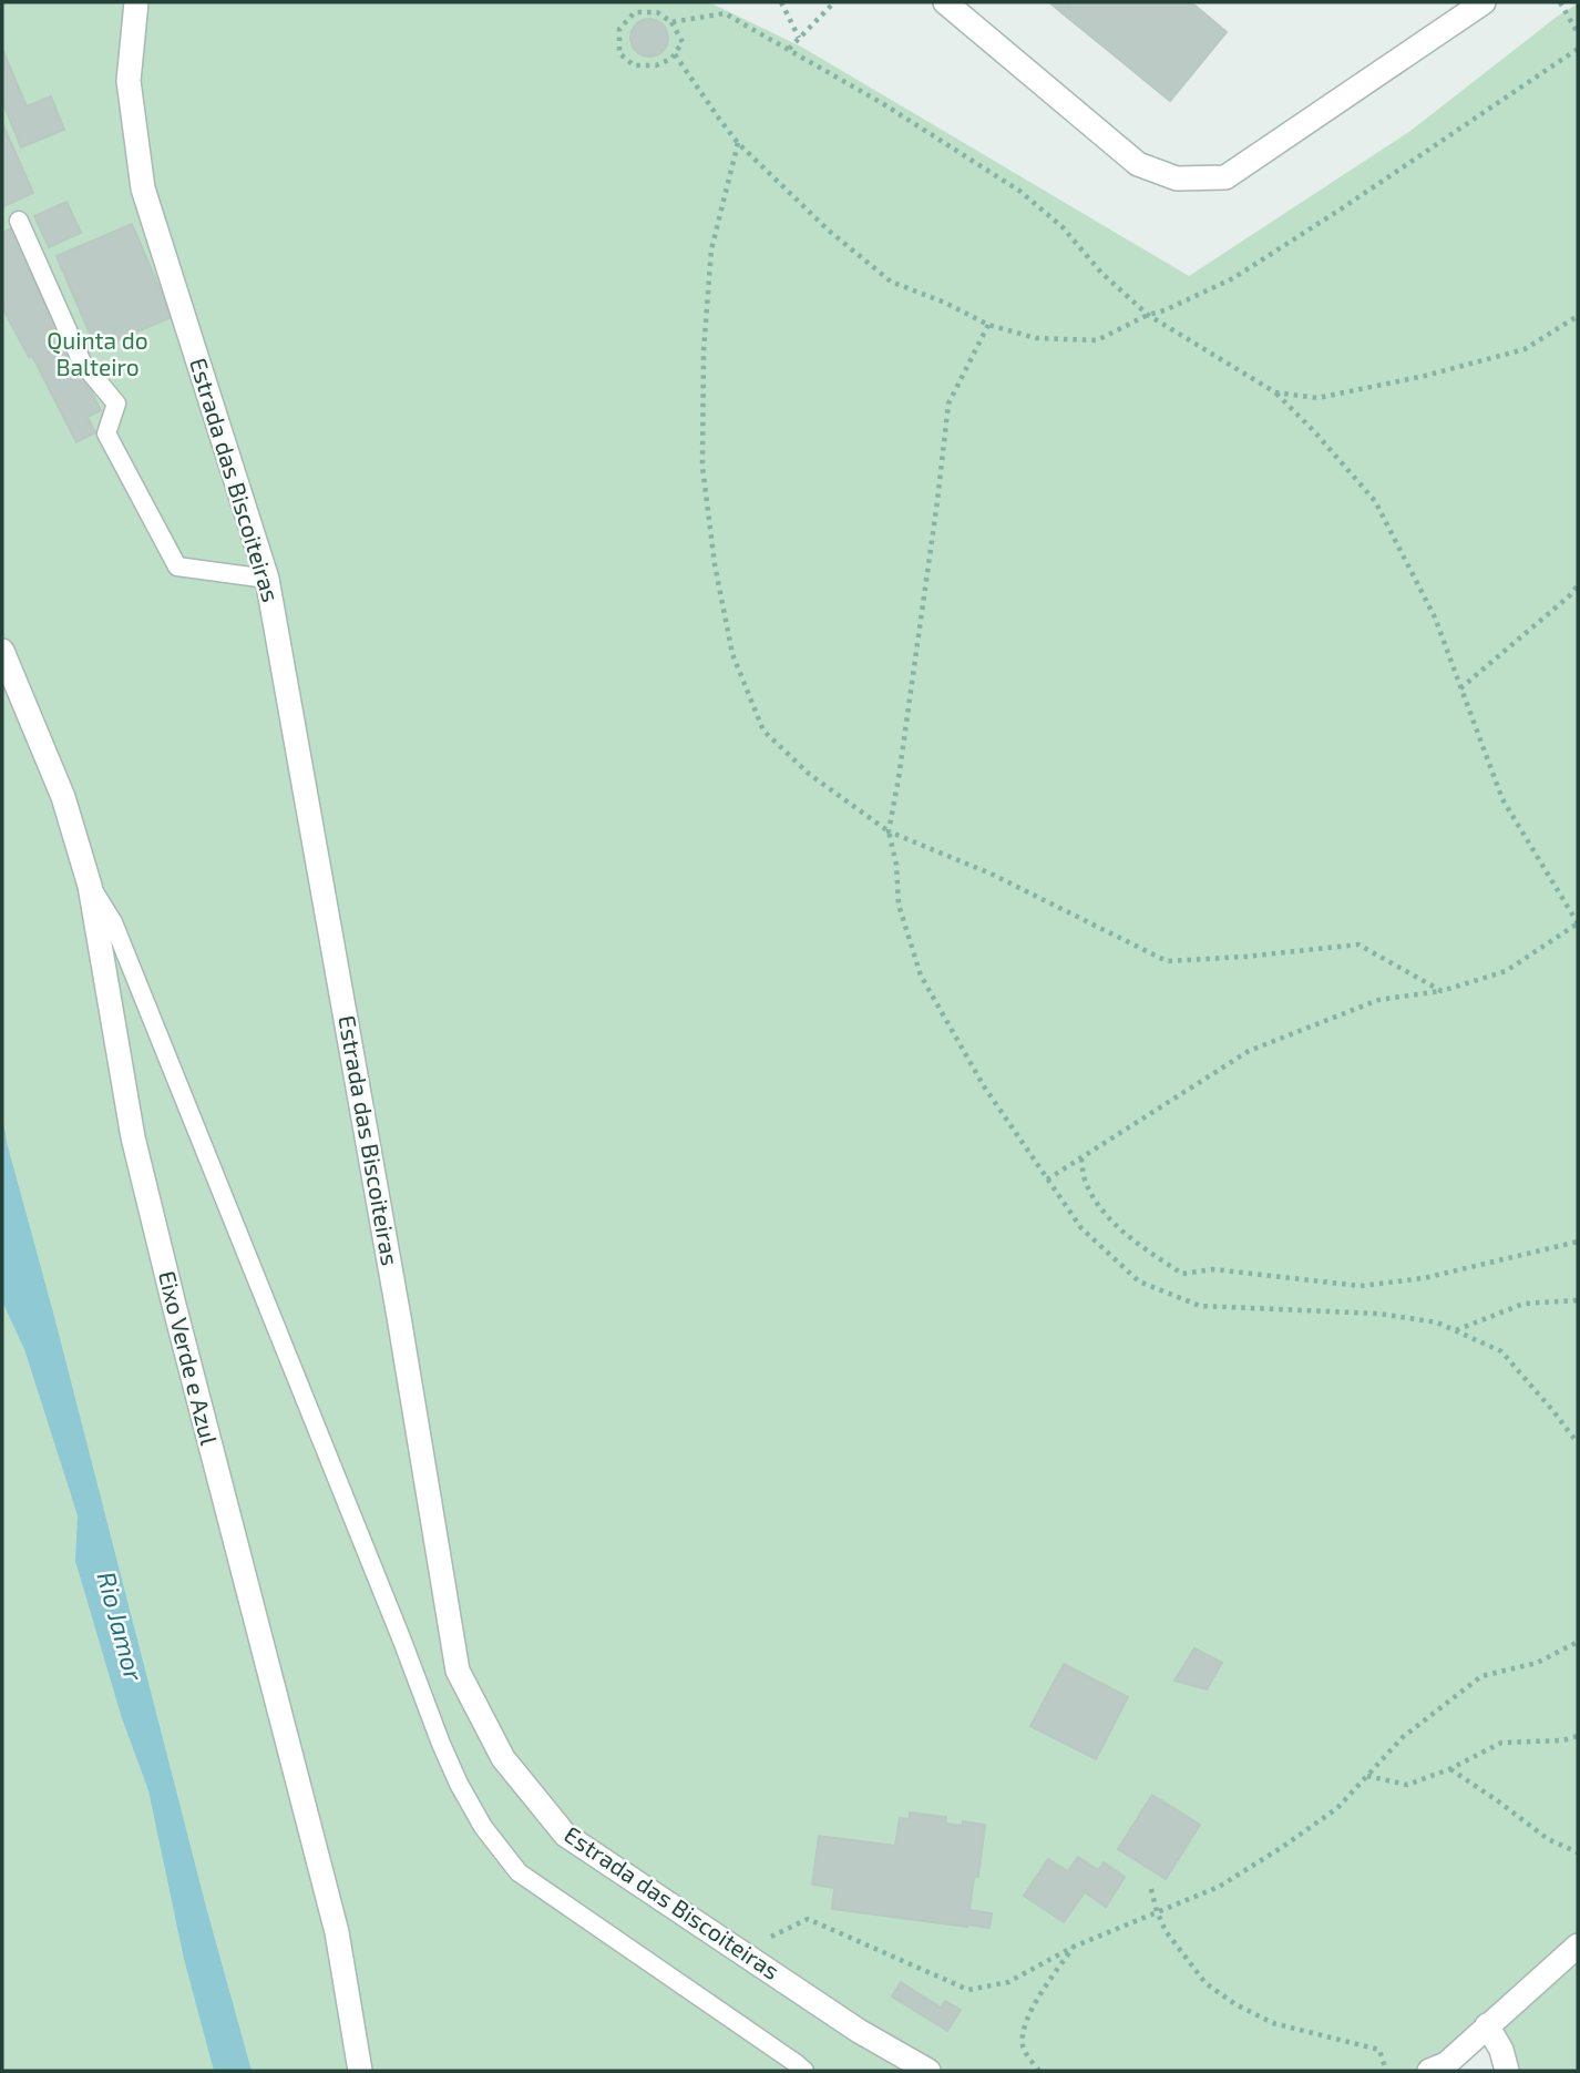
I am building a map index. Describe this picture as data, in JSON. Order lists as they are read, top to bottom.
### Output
{
  "streets": {
    "street": ["Estrada das Biscoiteiras", "Eixo Verde e Azul"]
  },
  "water": ["Rio Jamor"],
  "parks": ["Quinta do Balteiro"]
}
